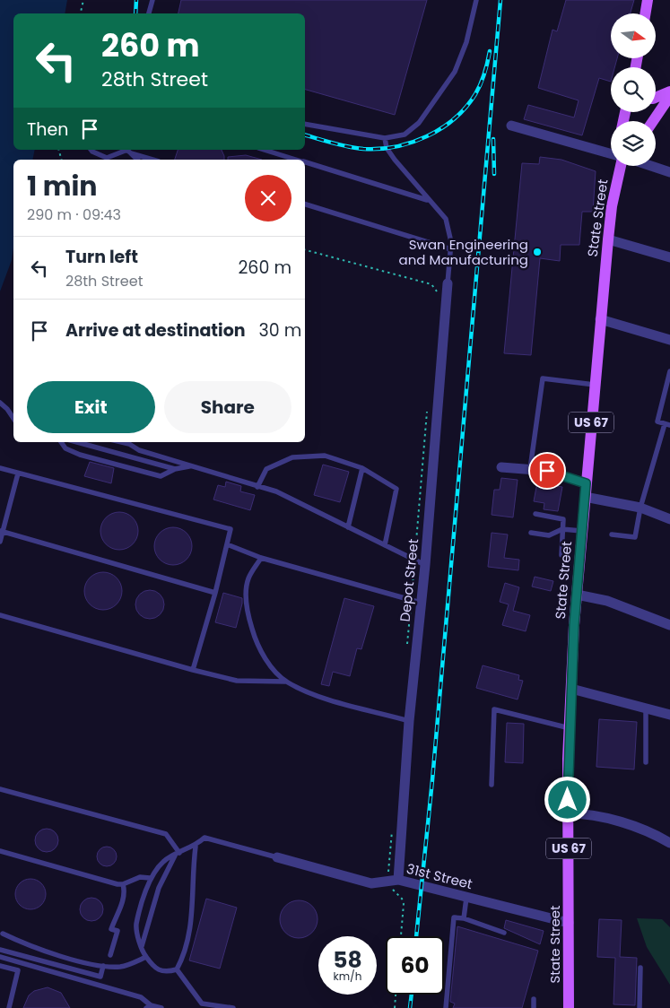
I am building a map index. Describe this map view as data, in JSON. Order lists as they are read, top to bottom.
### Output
{
  "streets": {
    "main road": ["State Street", "US 67"],
    "street": ["Depot Street", "31st Street"]
  },
  "crossings": [
    ["State Street", "31st Street"],
    ["Depot Street", "31st Street"]
  ],
  "places": ["Swan Engineering and Manufacturing"],
  "north": "right",
  "page": {
    "turn": ["260 m", "28th Street"],
    "then": "Then",
    "heading": ["1 min", "290 m · 09:43"],
    "list": [
      {
        "name": "Turn left",
        "note": "28th Street",
        "value": "260 m"
      },
      {
        "name": "Arrive at destination",
        "value": "30 m"
      }
    ],
    "buttons": ["Exit", "Share"],
    "speed": "58 km/h",
    "limit": "60"
  }
}
